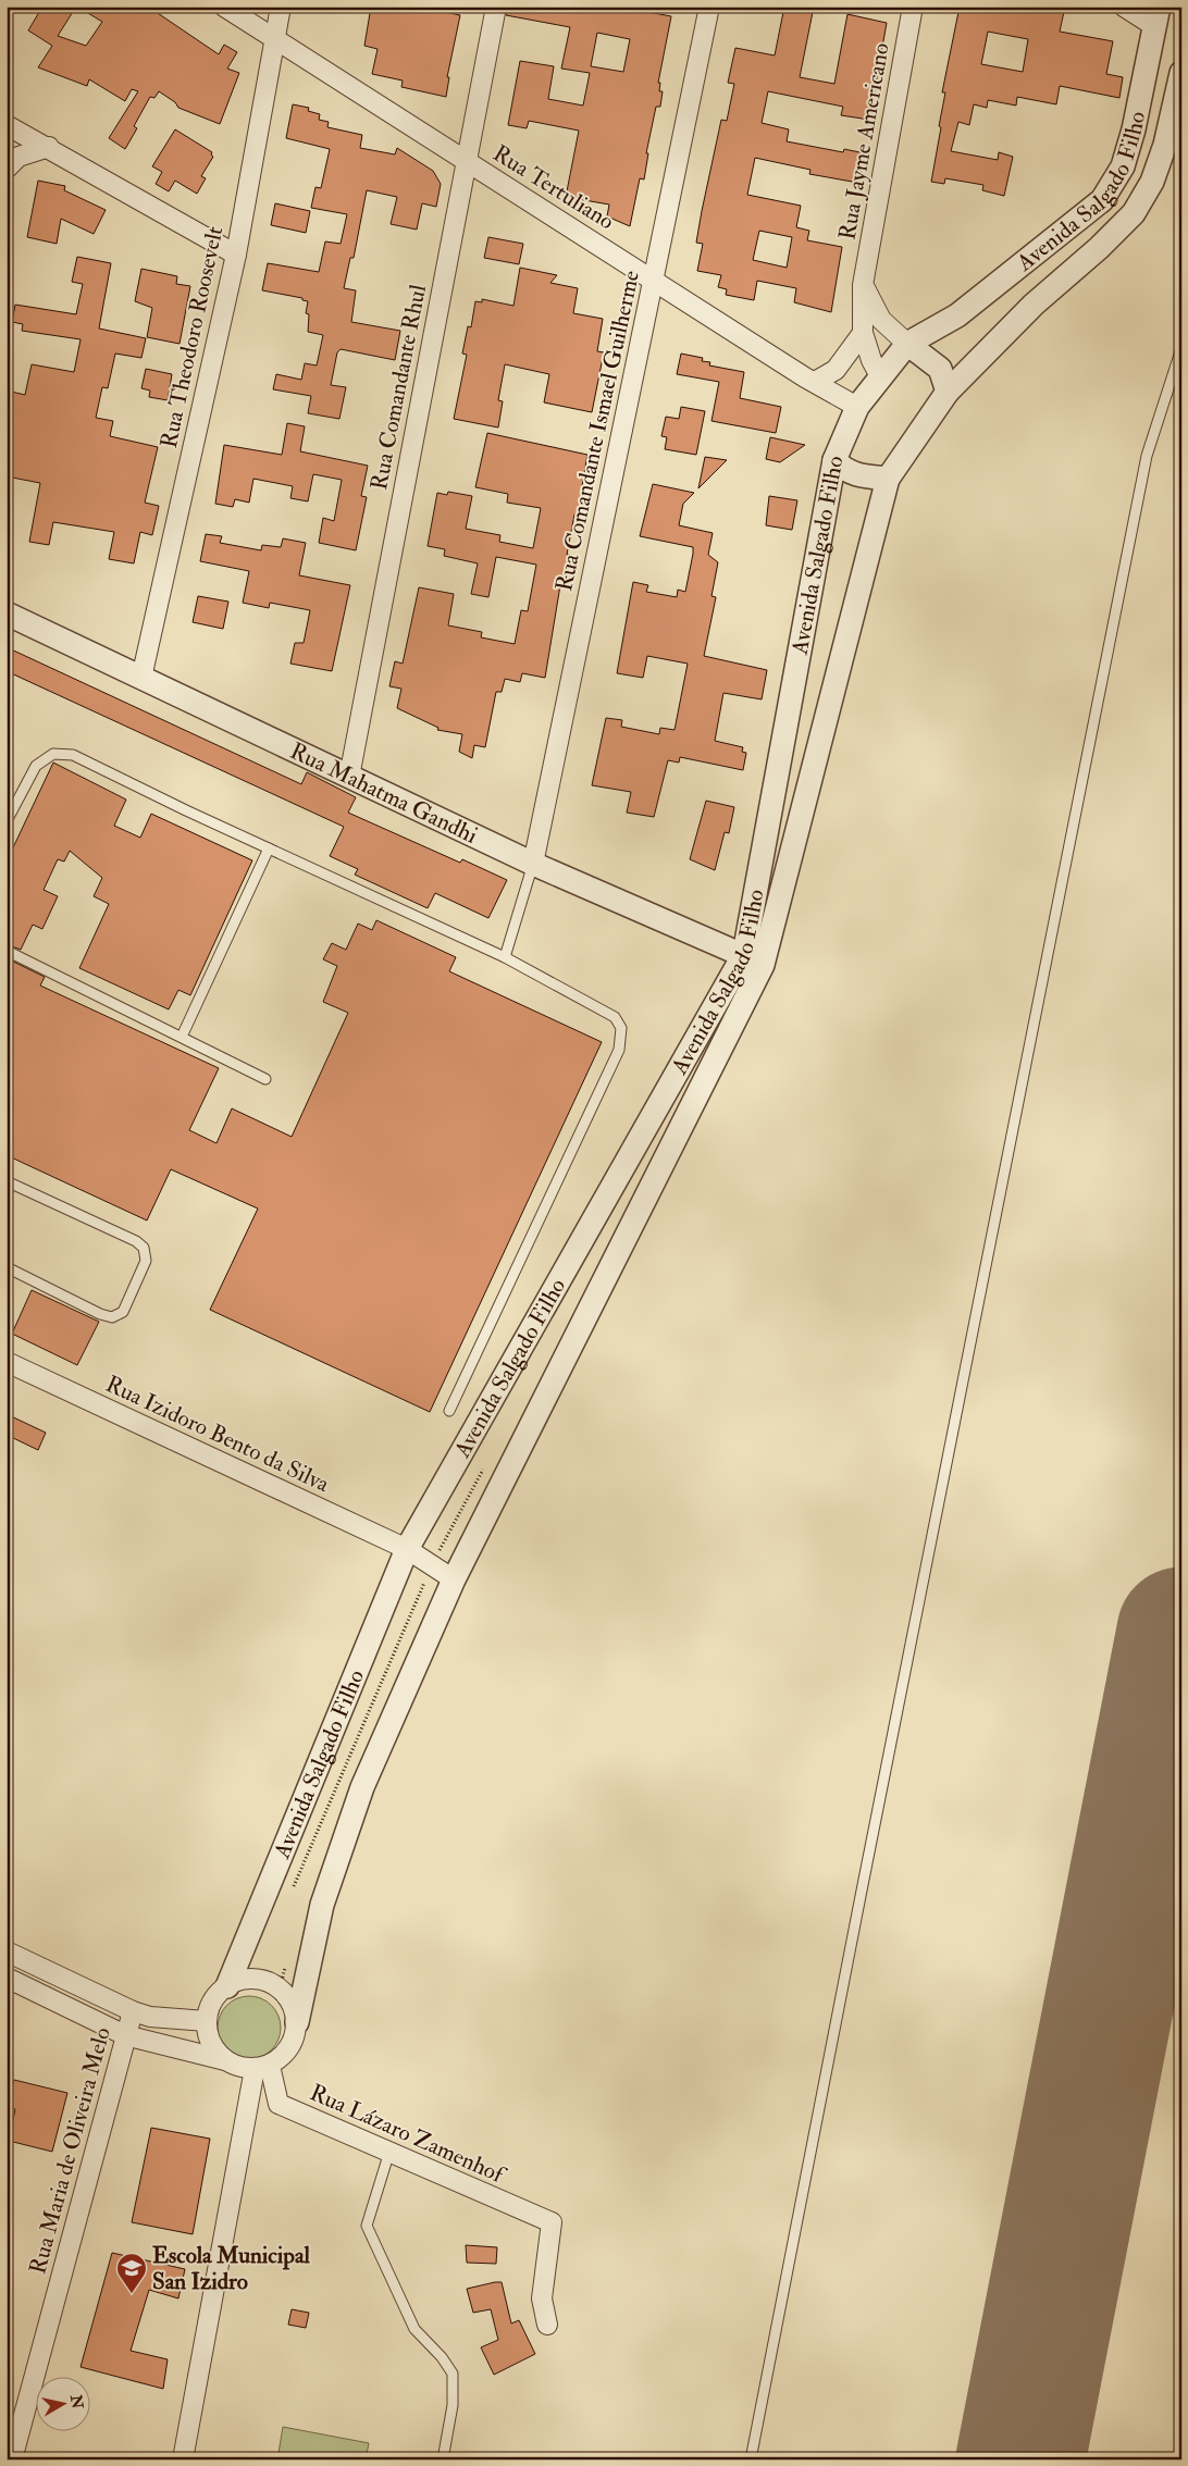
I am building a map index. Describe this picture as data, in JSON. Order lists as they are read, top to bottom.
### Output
{
  "streets": {
    "street": [
      "Rua Jayme Americano",
      "Rua Tertuliano",
      "Avenida Salgado Filho",
      "Rua Theodoro Roosevelt",
      "Rua Comandante Rhul",
      "Rua Comandante Ismael Guilherme",
      "Rua Mahatma Gandhi",
      "Rua Izidoro Bento da Silva",
      "Rua Lázaro Zamenhof",
      "Rua Maria de Oliveira Melo"
    ]
  },
  "crossings": [
    ["Rua Jayme Americano", "Avenida Salgado Filho"],
    ["Rua Tertuliano", "Avenida Salgado Filho"],
    ["Rua Tertuliano", "Rua Theodoro Roosevelt"],
    ["Rua Tertuliano", "Rua Comandante Rhul"],
    ["Rua Tertuliano", "Rua Comandante Ismael Guilherme"],
    ["Avenida Salgado Filho", "Rua Mahatma Gandhi"],
    ["Avenida Salgado Filho", "Rua Izidoro Bento da Silva"],
    ["Avenida Salgado Filho", "Rua Lázaro Zamenhof"],
    ["Rua Theodoro Roosevelt", "Rua Mahatma Gandhi"],
    ["Rua Comandante Rhul", "Rua Mahatma Gandhi"],
    ["Rua Comandante Ismael Guilherme", "Rua Mahatma Gandhi"]
  ],
  "places": {
    "school or university": ["Escola Municipal San Izidro"]
  },
  "north": "right"
}
